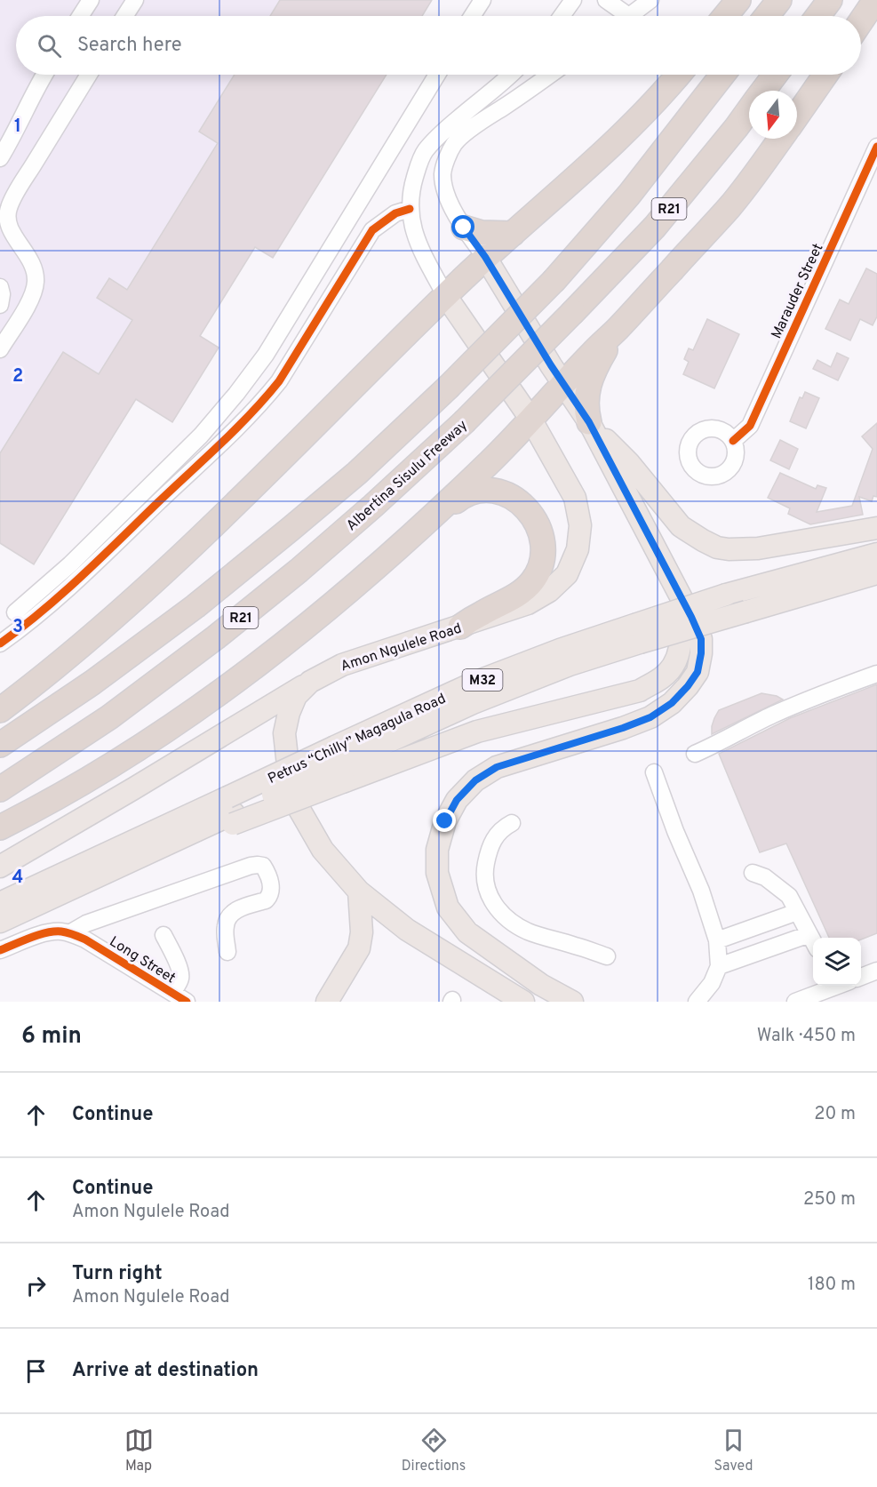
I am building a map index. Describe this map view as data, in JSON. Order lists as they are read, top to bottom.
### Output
{
  "streets": {
    "highway": ["R21", "Albertina Sisulu Freeway"],
    "main road": ["Amon Ngulele Road", "M32", "Petrus “Chilly” Magagula Road"],
    "street": ["Marauder Street", "Long Street"]
  },
  "north": "bottom",
  "page": {
    "search": "Search here",
    "heading": ["6 min", "Walk · 450 m"],
    "list": [
      ["Continue", "20 m"],
      ["Continue", "Amon Ngulele Road", "250 m"],
      ["Turn right", "Amon Ngulele Road", "180 m"],
      "Arrive at destination"
    ],
    "nav": ["Map", "Directions", "Saved"]
  },
  "grid": {
    "rows": [
      "1",
      "2",
      "3",
      "4"
    ]
  }
}
